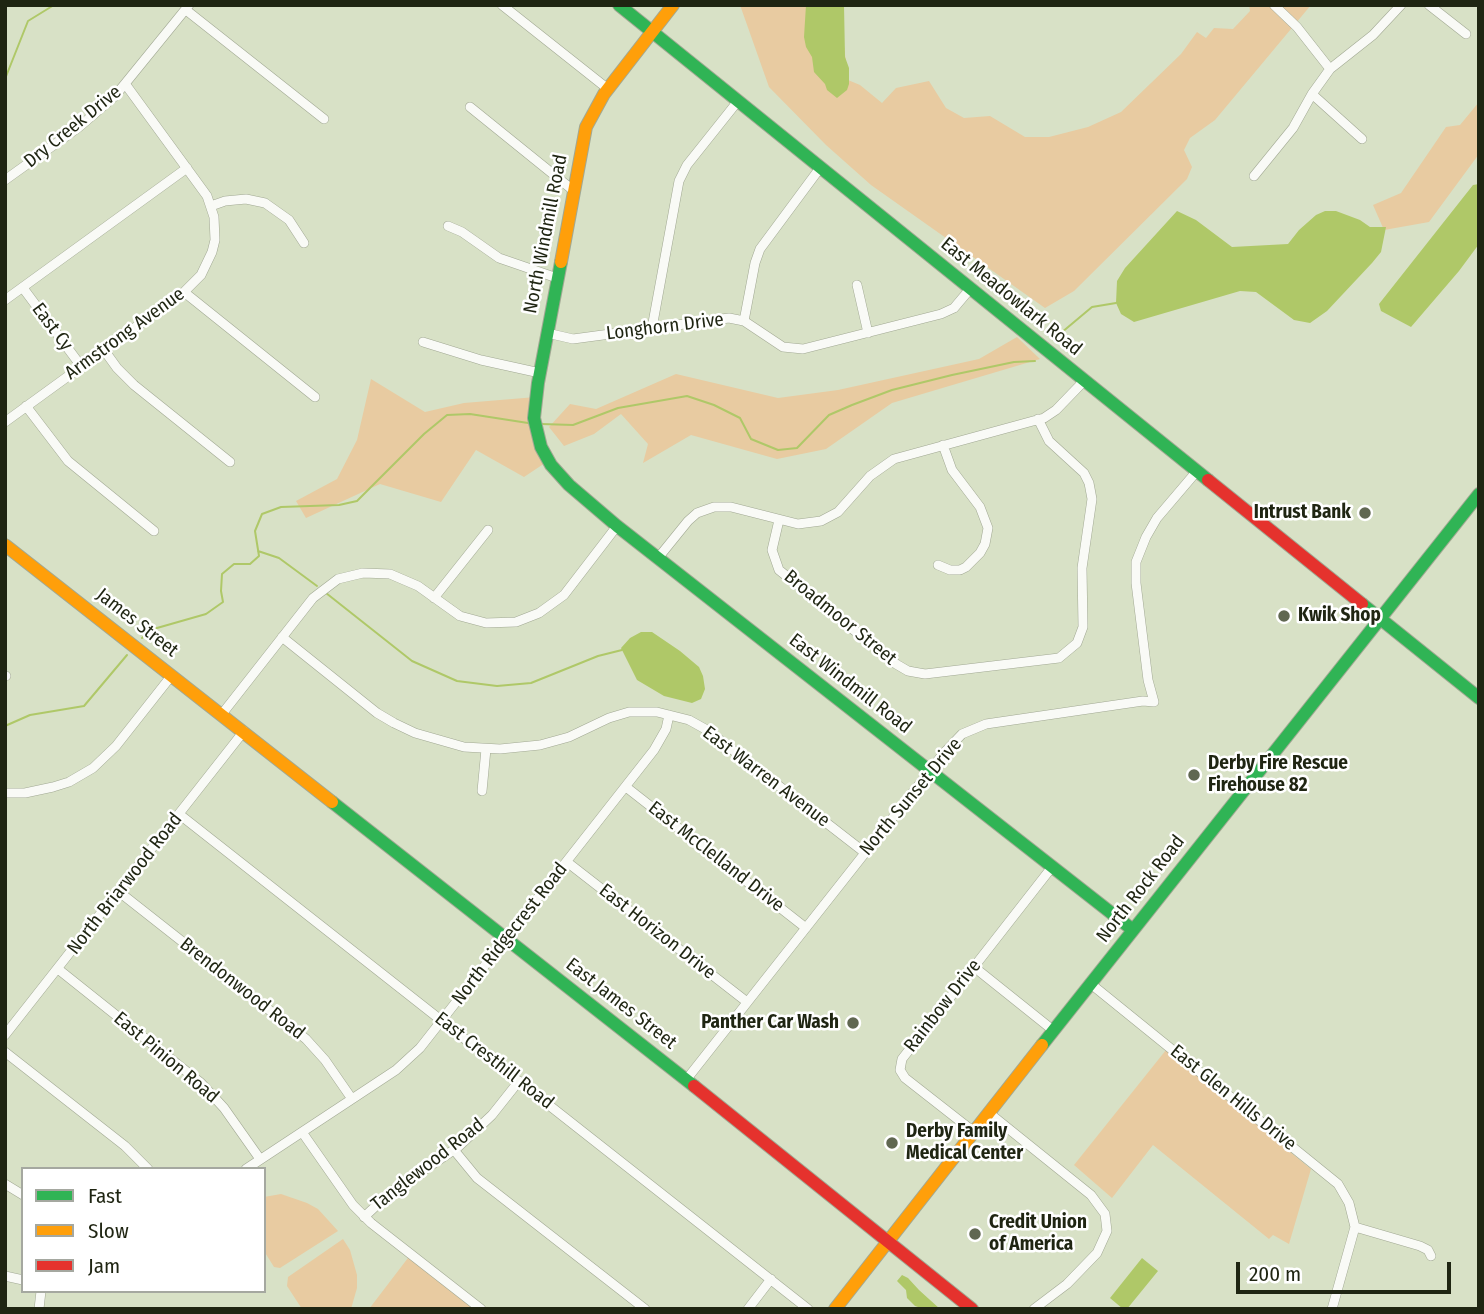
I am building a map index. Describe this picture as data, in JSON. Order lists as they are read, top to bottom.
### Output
{
  "streets": {
    "street": [
      "Dry Creek Drive",
      "North Windmill Road",
      "East Meadowlark Road",
      "East Cy",
      "Longhorn Drive",
      "Armstrong Avenue",
      "Broadmoor Street",
      "James Street",
      "East Windmill Road",
      "East Warren Avenue",
      "North Sunset Drive",
      "East McClelland Drive",
      "North Briarwood Road",
      "North Rock Road",
      "East Horizon Drive",
      "North Ridgecrest Road",
      "Brendonwood Road",
      "East James Street",
      "Rainbow Drive",
      "East Pinion Road",
      "East Cresthill Road",
      "East Glen Hills Drive",
      "Tanglewood Road"
    ]
  },
  "crossings": [
    ["Dry Creek Drive", "Armstrong Avenue"],
    ["North Windmill Road", "East Meadowlark Road"],
    ["North Windmill Road", "Longhorn Drive"],
    ["North Windmill Road", "East Windmill Road"],
    ["East Meadowlark Road", "Longhorn Drive"],
    ["East Meadowlark Road", "North Sunset Drive"],
    ["East Meadowlark Road", "North Rock Road"],
    ["East Cy", "Armstrong Avenue"],
    ["James Street", "North Briarwood Road"],
    ["James Street", "East James Street"],
    ["East Windmill Road", "North Sunset Drive"],
    ["East Windmill Road", "North Rock Road"],
    ["East Windmill Road", "Rainbow Drive"],
    ["East Warren Avenue", "North Sunset Drive"],
    ["East Warren Avenue", "North Ridgecrest Road"],
    ["North Sunset Drive", "East McClelland Drive"],
    ["North Sunset Drive", "East Horizon Drive"],
    ["North Sunset Drive", "East James Street"],
    ["East McClelland Drive", "North Ridgecrest Road"],
    ["North Briarwood Road", "Brendonwood Road"],
    ["North Briarwood Road", "East James Street"],
    ["North Briarwood Road", "East Pinion Road"],
    ["North Briarwood Road", "East Cresthill Road"],
    ["North Rock Road", "East James Street"],
    ["North Rock Road", "Rainbow Drive"],
    ["North Rock Road", "East Glen Hills Drive"],
    ["East Horizon Drive", "North Ridgecrest Road"],
    ["North Ridgecrest Road", "Brendonwood Road"],
    ["North Ridgecrest Road", "East James Street"],
    ["North Ridgecrest Road", "East Pinion Road"],
    ["North Ridgecrest Road", "East Cresthill Road"],
    ["East Cresthill Road", "Tanglewood Road"]
  ],
  "places": [
    "Intrust Bank",
    "Kwik Shop",
    "Derby Fire Rescue Firehouse 82",
    "Panther Car Wash",
    "Derby Family Medical Center",
    "Credit Union of America"
  ],
  "legend": ["Fast", "Slow", "Jam"],
  "scale_bar": "200 m"
}
